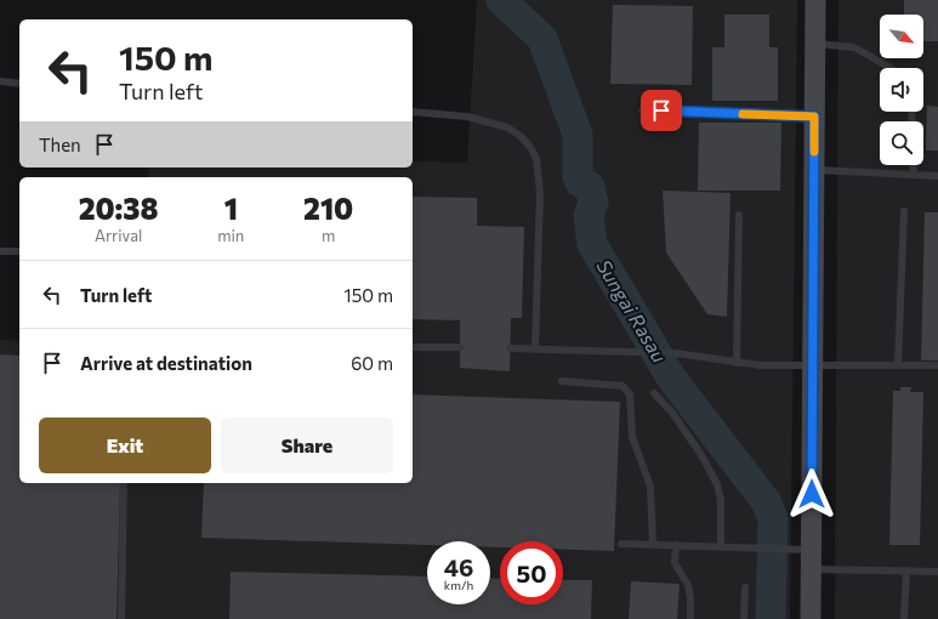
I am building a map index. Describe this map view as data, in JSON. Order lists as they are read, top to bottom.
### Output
{
  "water": ["Sungai Rasau"],
  "north": "bottom right",
  "page": {
    "turn": ["150 m", "Turn left"],
    "then": "Then",
    "eta": [
      "20:38",
      "Arrival",
      "1",
      "min",
      "210",
      "m"
    ],
    "list": [
      {
        "name": "Turn left",
        "value": "150 m"
      },
      {
        "name": "Arrive at destination",
        "value": "60 m"
      }
    ],
    "buttons": ["Exit", "Share"],
    "speed": "46 km/h",
    "limit": "50"
  }
}
